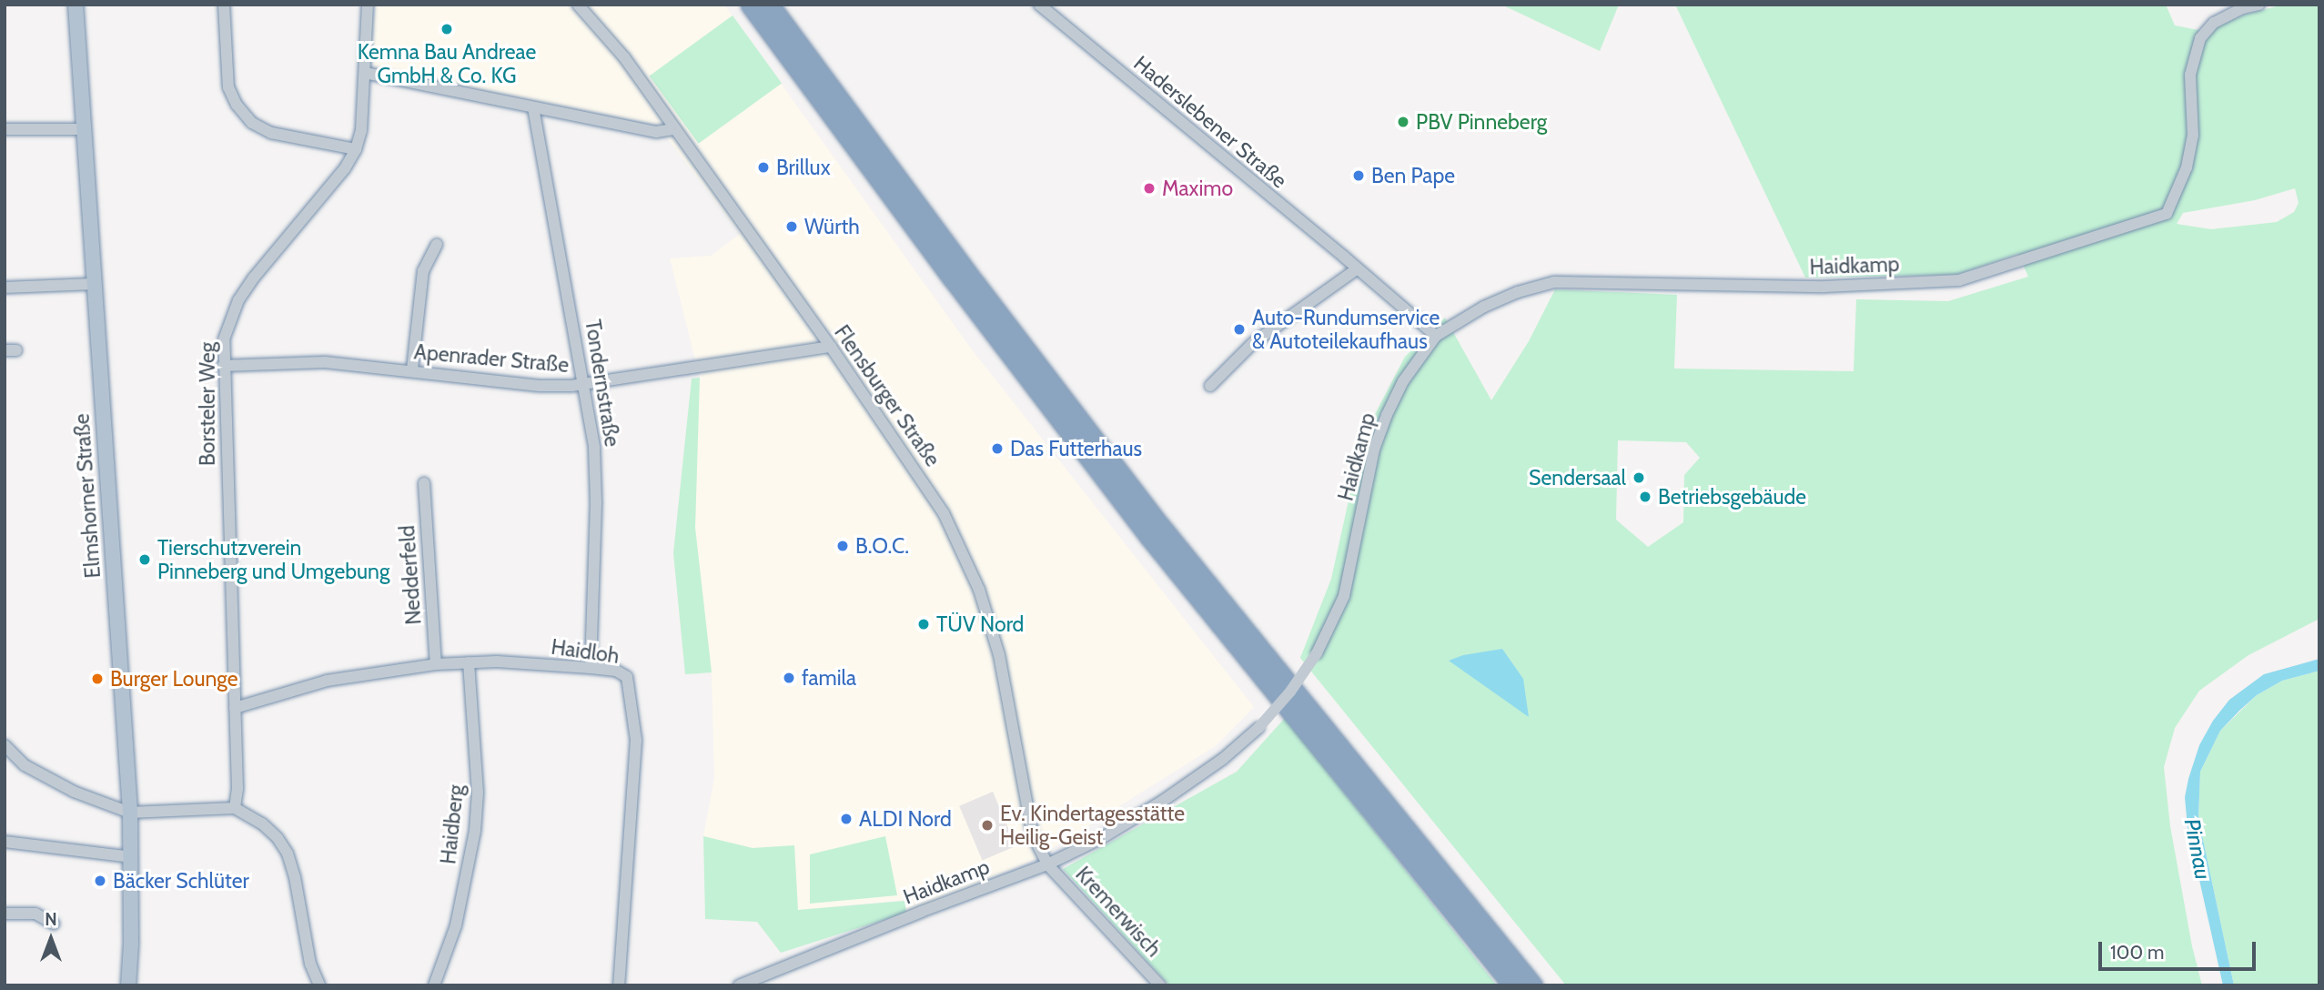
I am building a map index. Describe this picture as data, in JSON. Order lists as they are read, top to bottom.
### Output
{
  "streets": {
    "main road": ["Elmshorner Straße"],
    "street": [
      "Haderslebener Straße",
      "Haidkamp",
      "Apenrader Straße",
      "Tondernstraße",
      "Flensburger Straße",
      "Borsteler Weg",
      "Nedderfeld",
      "Haidloh",
      "Haidberg",
      "Kremerwisch"
    ]
  },
  "crossings": [
    ["Haderslebener Straße", "Haidkamp"],
    ["Haidkamp", "Flensburger Straße"],
    ["Haidkamp", "Kremerwisch"],
    ["Apenrader Straße", "Tondernstraße"],
    ["Apenrader Straße", "Flensburger Straße"],
    ["Apenrader Straße", "Borsteler Weg"],
    ["Tondernstraße", "Haidloh"],
    ["Flensburger Straße", "Kremerwisch"],
    ["Borsteler Weg", "Haidloh"],
    ["Nedderfeld", "Haidloh"],
    ["Haidloh", "Haidberg"]
  ],
  "water": ["Pinnau"],
  "places": [
    "Kemna Bau Andreae GmbH & Co. KG",
    "PBV Pinneberg",
    "Brillux",
    "Ben Pape",
    "Maximo",
    "Würth",
    "Auto-Rundumservice & Autoteilekaufhaus",
    "Das Futterhaus",
    "Sendersaal",
    "Betriebsgebäude",
    "B.O.C.",
    "Tierschutzverein Pinneberg und Umgebung",
    "TÜV Nord",
    "famila",
    "Burger Lounge",
    "ALDI Nord",
    "Ev. Kindertagesstätte Heilig-Geist",
    "Bäcker Schlüter"
  ],
  "scale_bar": "100 m",
  "north": "top"
}
